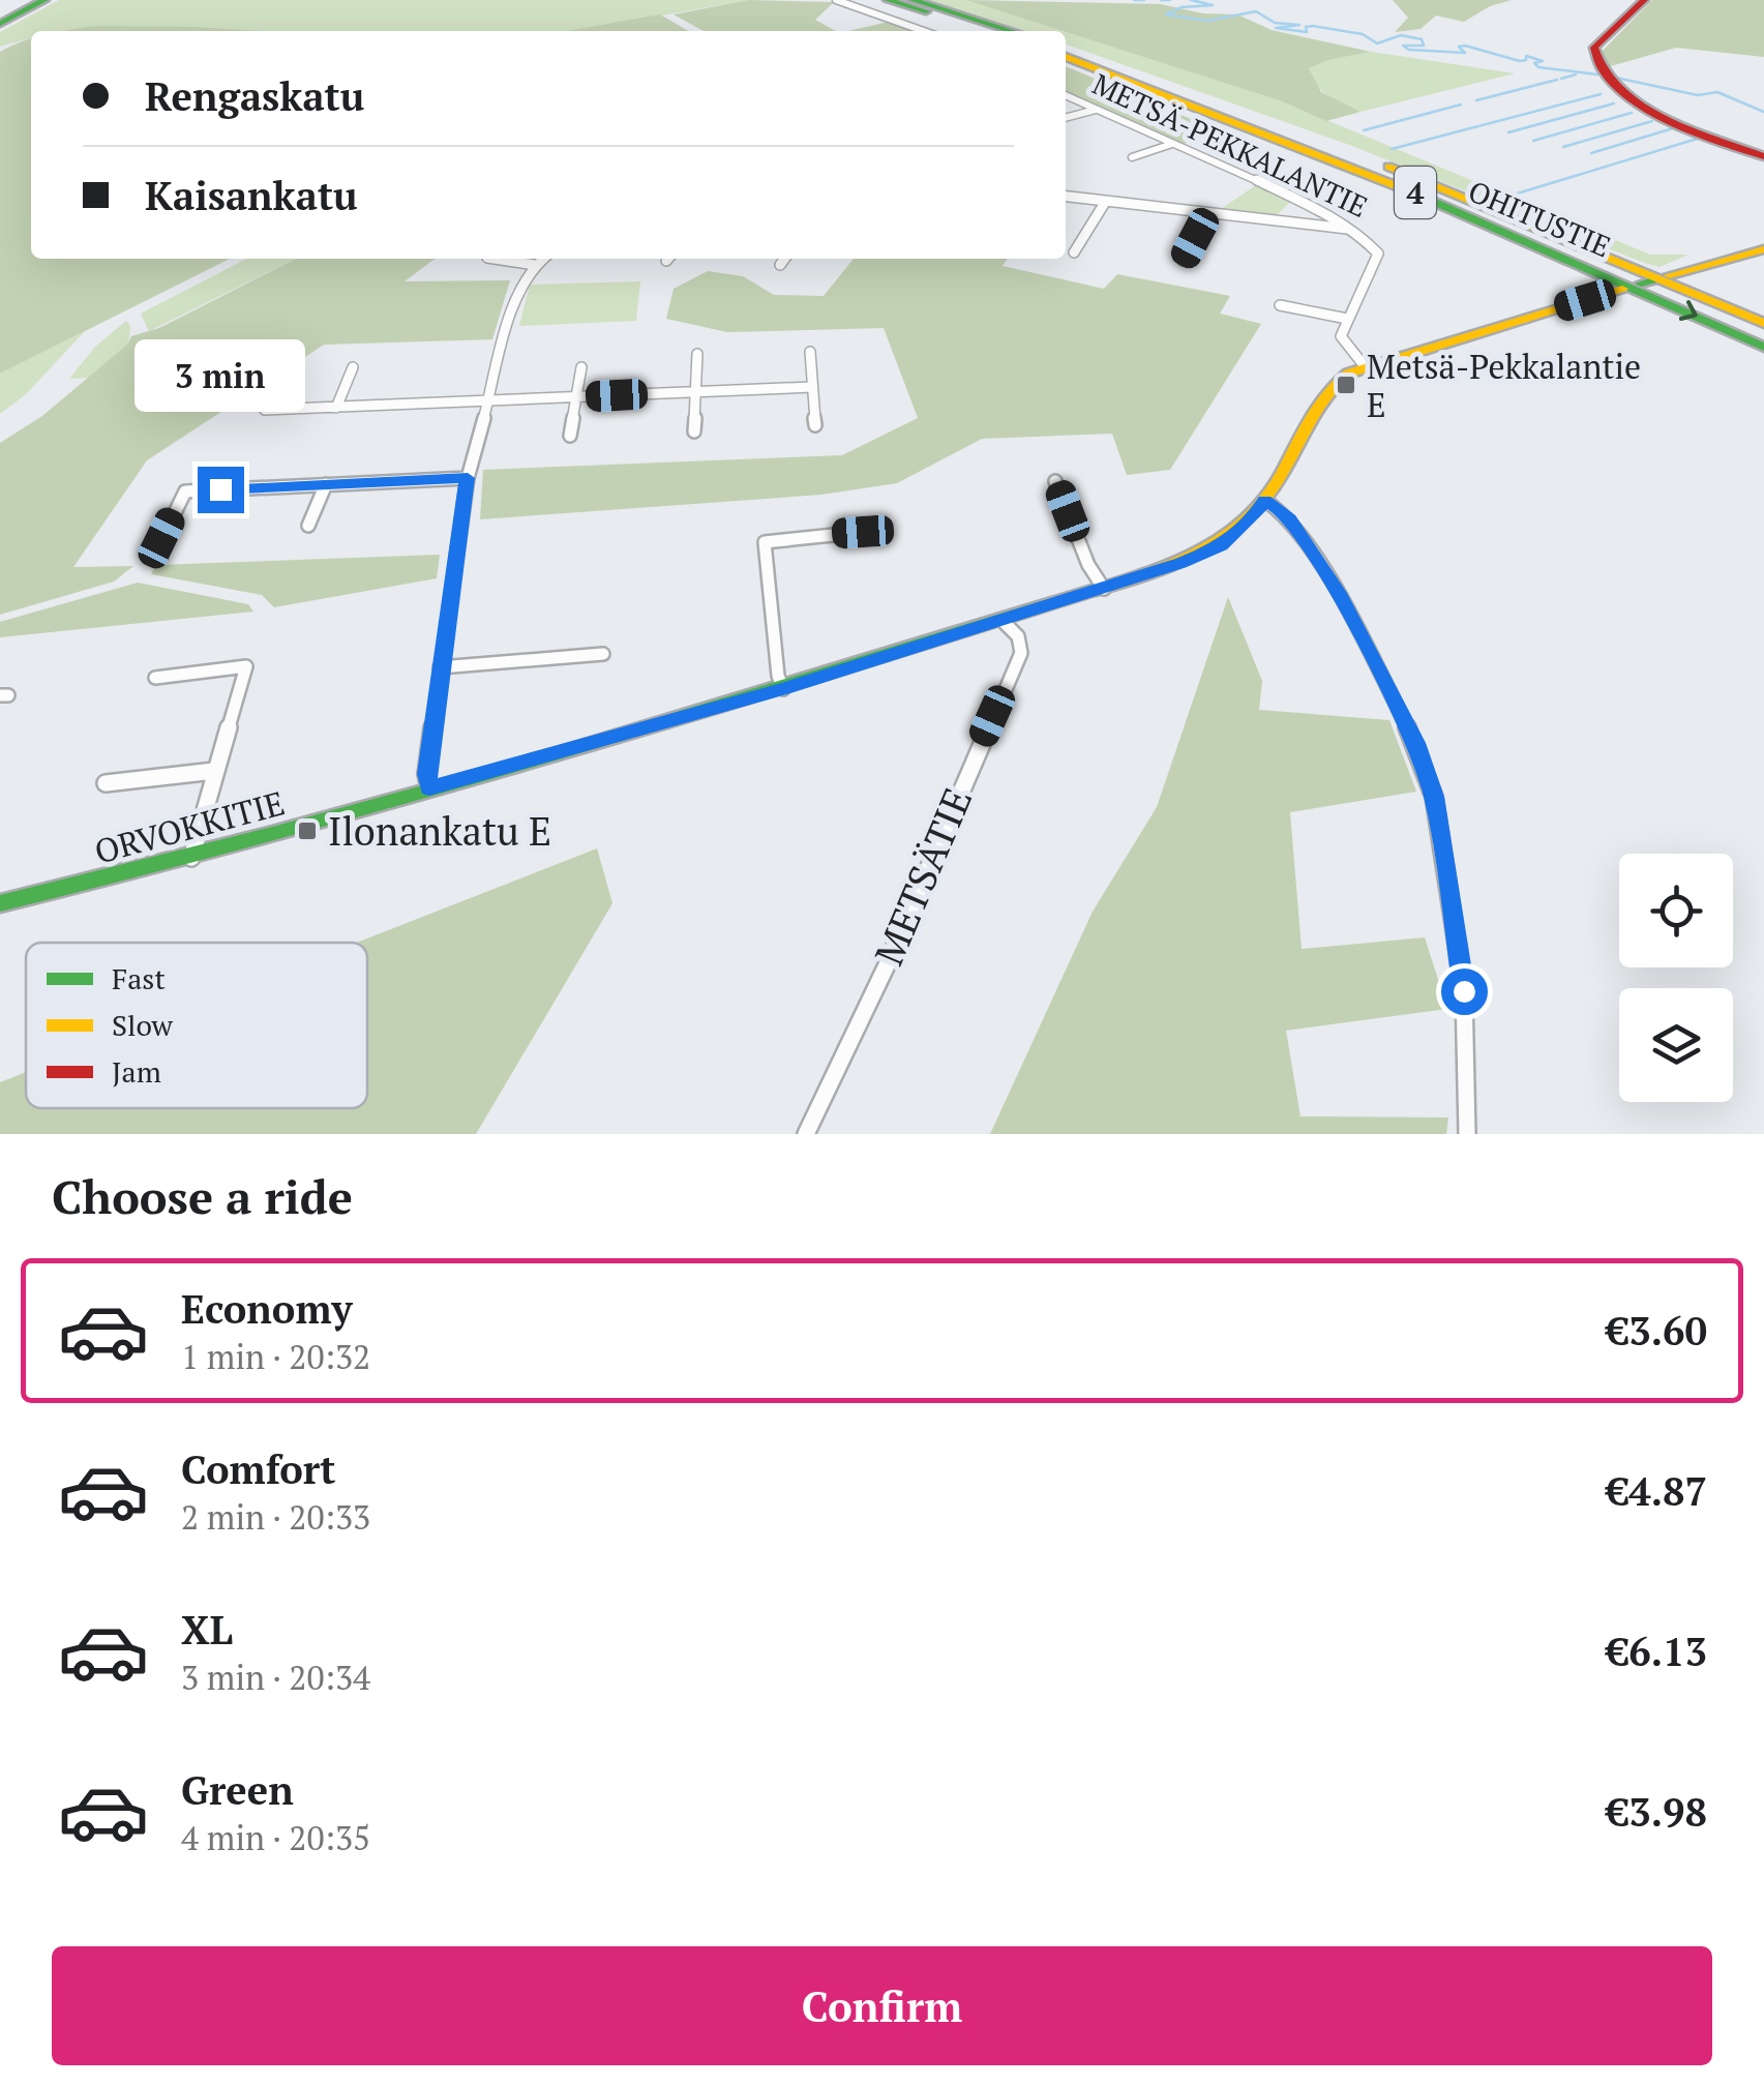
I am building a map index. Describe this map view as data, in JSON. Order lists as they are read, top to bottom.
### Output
{
  "streets": {
    "main road": ["4", "OHITUSTIE", "ORVOKKITIE"],
    "street": ["METSÄ-PEKKALANTIE", "METSÄTIE"]
  },
  "crossings": [
    ["ORVOKKITIE", "METSÄTIE"]
  ],
  "places": {
    "transit": ["Metsä-Pekkalantie E", "Ilonankatu E"]
  },
  "legend": ["Fast", "Slow", "Jam"],
  "page": {
    "banner": ["Rengaskatu", "Kaisankatu"],
    "bubble": "3 min",
    "heading": "Choose a ride",
    "list": [
      {
        "name": "Economy",
        "note": "1 min · 20:32",
        "value": "€3.60"
      },
      {
        "name": "Comfort",
        "note": "2 min · 20:33",
        "value": "€4.87"
      },
      {
        "name": "XL",
        "note": "3 min · 20:34",
        "value": "€6.13"
      },
      {
        "name": "Green",
        "note": "4 min · 20:35",
        "value": "€3.98"
      }
    ],
    "buttons": "Confirm"
  }
}
